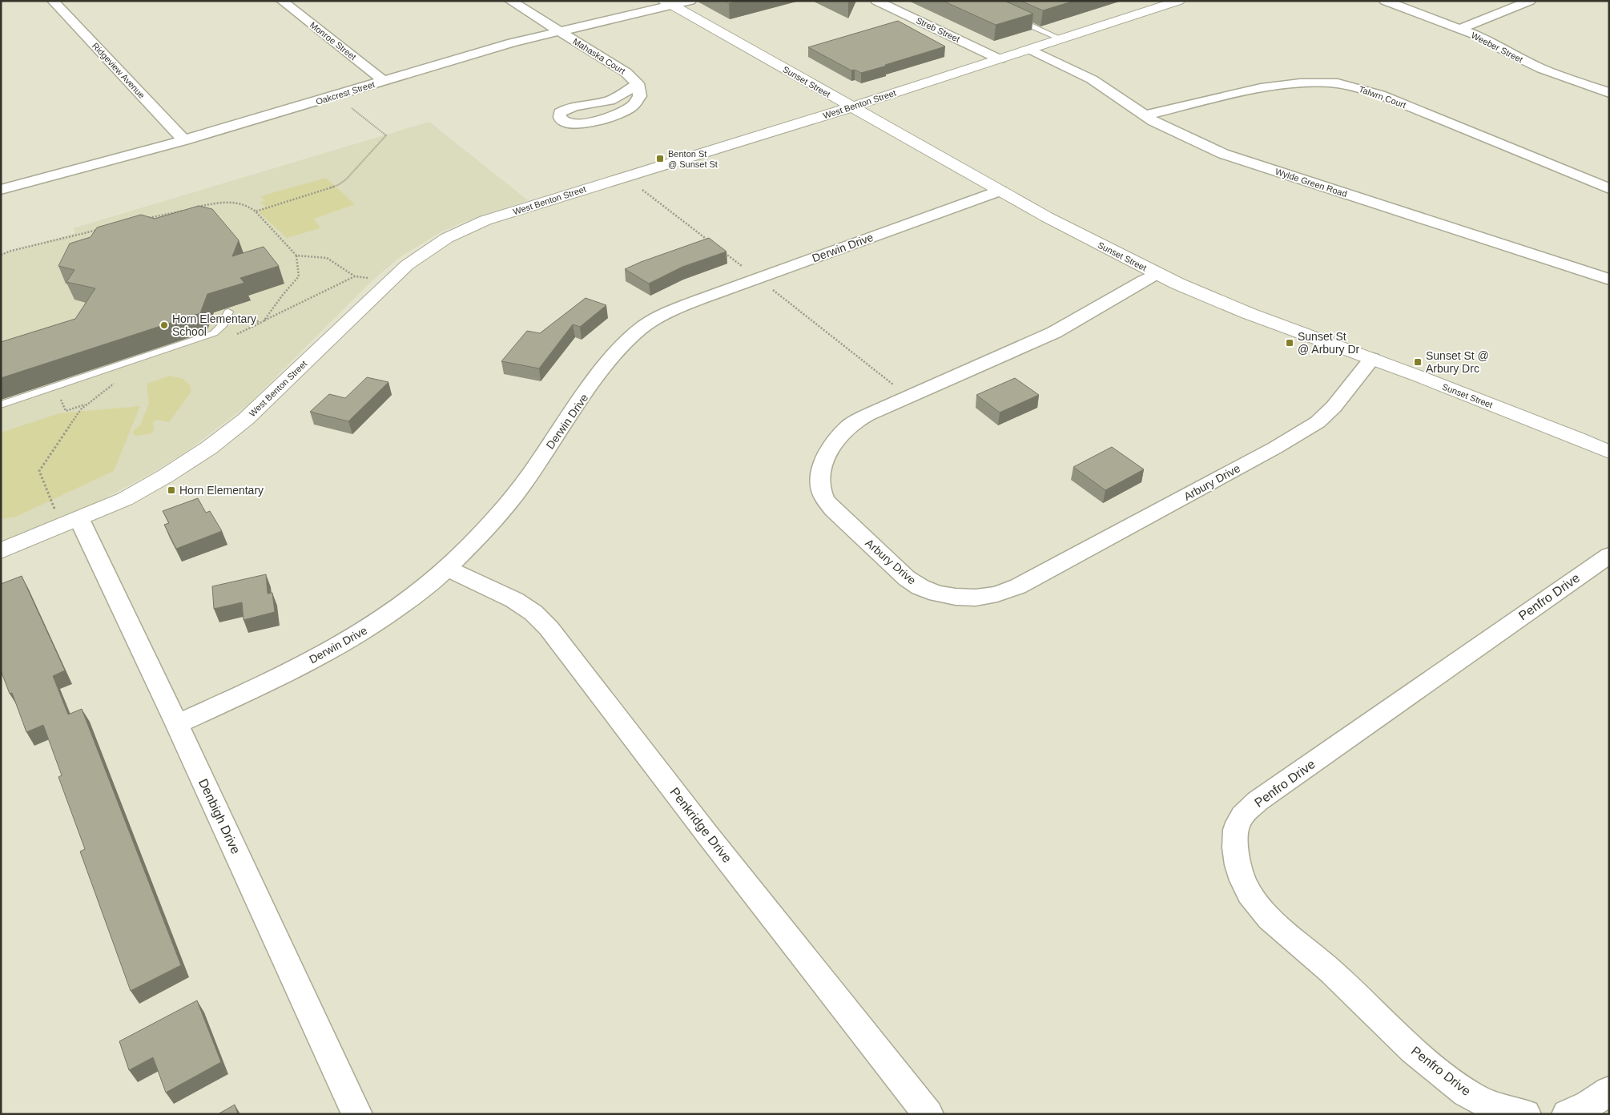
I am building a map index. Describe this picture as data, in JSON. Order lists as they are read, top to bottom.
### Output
{
  "streets": {
    "street": [
      "Streb Street",
      "Monroe Street",
      "Weeber Street",
      "Mahaska Court",
      "Ridgeview Avenue",
      "Sunset Street",
      "Oakcrest Street",
      "Talwrn Court",
      "West Benton Street",
      "Wylde Green Road",
      "Derwin Drive",
      "Arbury Drive",
      "Penfro Drive",
      "Denbigh Drive",
      "Penkridge Drive"
    ]
  },
  "crossings": [
    ["Streb Street", "West Benton Street"],
    ["Monroe Street", "Oakcrest Street"],
    ["Mahaska Court", "Oakcrest Street"],
    ["Ridgeview Avenue", "Oakcrest Street"],
    ["Sunset Street", "Oakcrest Street"],
    ["Sunset Street", "West Benton Street"],
    ["Sunset Street", "Derwin Drive"],
    ["Sunset Street", "Arbury Drive"],
    ["Talwrn Court", "Wylde Green Road"],
    ["West Benton Street", "Wylde Green Road"],
    ["West Benton Street", "Denbigh Drive"],
    ["Derwin Drive", "Denbigh Drive"],
    ["Derwin Drive", "Penkridge Drive"]
  ],
  "places": {
    "transit": [
      "Benton St @ Sunset St",
      "Sunset St @ Arbury Dr",
      "Sunset St @ Arbury Drc",
      "Horn Elementary"
    ],
    "other": ["Horn Elementary School"]
  }
}
